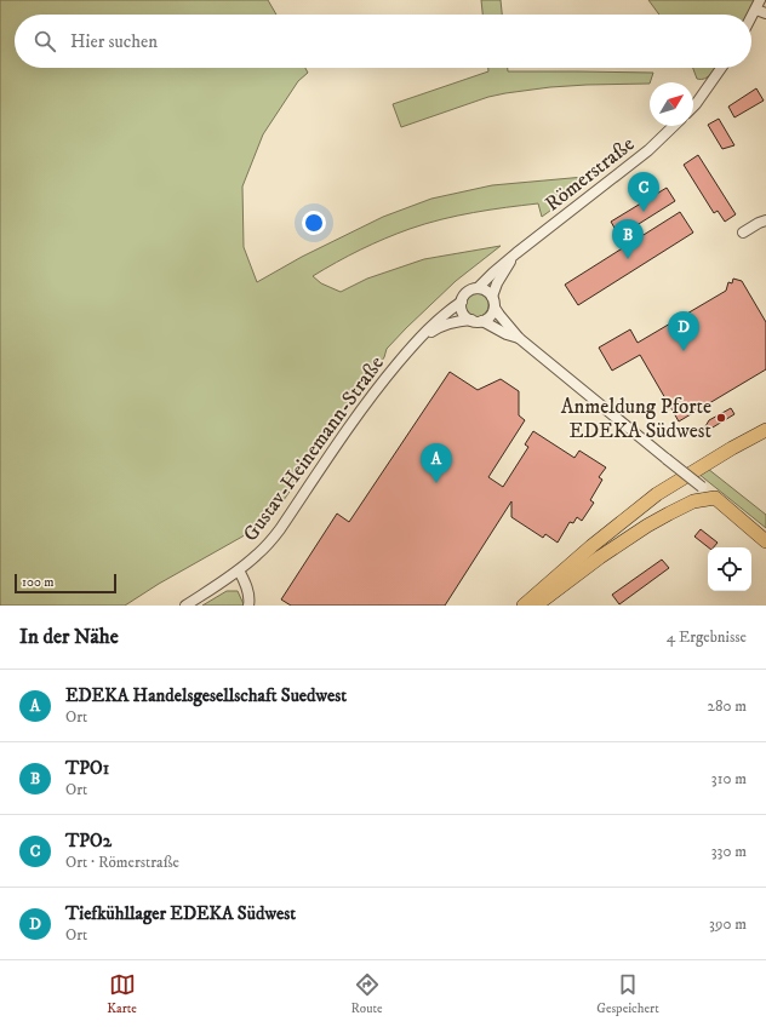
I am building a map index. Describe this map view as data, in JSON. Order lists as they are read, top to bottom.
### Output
{
  "streets": {
    "street": ["Römerstraße", "Gustav-Heinemann-Straße"]
  },
  "crossings": [
    ["Römerstraße", "Gustav-Heinemann-Straße"]
  ],
  "places": ["Anmeldung Pforte EDEKA Südwest"],
  "scale_bar": "100 m",
  "north": "top right",
  "page": {
    "search": "Hier suchen",
    "pins": [
      "C",
      "B",
      "D",
      "A"
    ],
    "scale": "100 m",
    "heading": ["In der Nähe", "4 Ergebnisse"],
    "list": [
      {
        "mark": "A",
        "name": "EDEKA Handelsgesellschaft Suedwest",
        "note": "Ort",
        "value": "280 m"
      },
      {
        "mark": "B",
        "name": "TPO1",
        "note": "Ort",
        "value": "310 m"
      },
      {
        "mark": "C",
        "name": "TPO2",
        "note": "Ort · Römerstraße",
        "value": "330 m"
      },
      {
        "mark": "D",
        "name": "Tiefkühllager EDEKA Südwest",
        "note": "Ort",
        "value": "390 m"
      }
    ],
    "nav": ["Karte", "Route", "Gespeichert"]
  }
}
